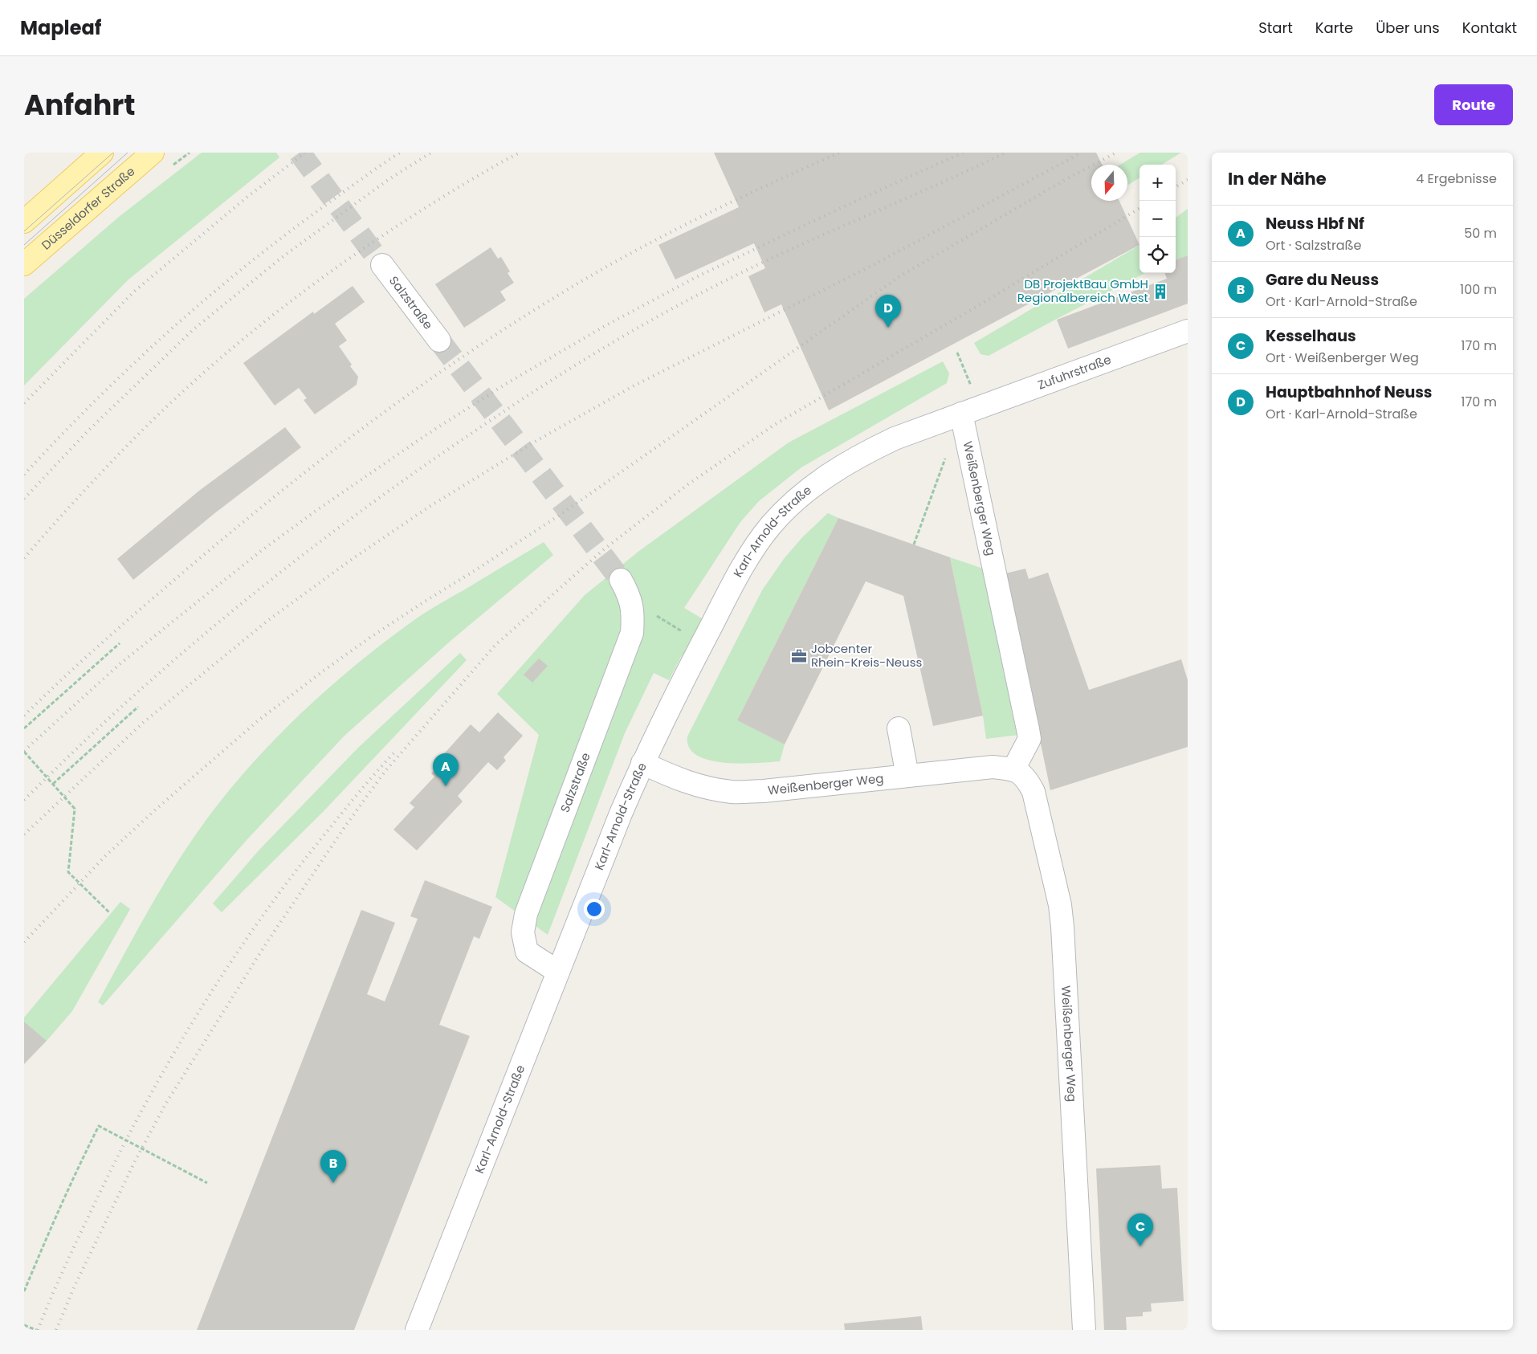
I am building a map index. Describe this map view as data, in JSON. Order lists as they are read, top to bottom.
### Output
{
  "streets": {
    "main road": ["Düsseldorfer Straße"],
    "street": [
      "Salzstraße",
      "Zufuhrstraße",
      "Weißenberger Weg",
      "Karl-Arnold-Straße"
    ]
  },
  "crossings": [
    ["Salzstraße", "Karl-Arnold-Straße"],
    ["Zufuhrstraße", "Weißenberger Weg"],
    ["Zufuhrstraße", "Karl-Arnold-Straße"],
    ["Weißenberger Weg", "Karl-Arnold-Straße"]
  ],
  "places": {
    "building": ["DB ProjektBau GmbH Regionalbereich West"],
    "office": ["Jobcenter Rhein-Kreis-Neuss"]
  },
  "north": "bottom",
  "page": {
    "header": "Mapleaf",
    "nav": [
      "Start",
      "Karte",
      "Über uns",
      "Kontakt"
    ],
    "title": "Anfahrt",
    "buttons": "Route",
    "heading": ["In der Nähe", "4 Ergebnisse"],
    "map_buttons": ["+", "−"],
    "list": [
      {
        "mark": "A",
        "name": "Neuss Hbf Nf",
        "note": "Ort · Salzstraße",
        "value": "50 m"
      },
      {
        "mark": "B",
        "name": "Gare du Neuss",
        "note": "Ort · Karl-Arnold-Straße",
        "value": "100 m"
      },
      {
        "mark": "C",
        "name": "Kesselhaus",
        "note": "Ort · Weißenberger Weg",
        "value": "170 m"
      },
      {
        "mark": "D",
        "name": "Hauptbahnhof Neuss",
        "note": "Ort · Karl-Arnold-Straße",
        "value": "170 m"
      }
    ],
    "pins": [
      "D",
      "A",
      "B",
      "C"
    ]
  }
}
